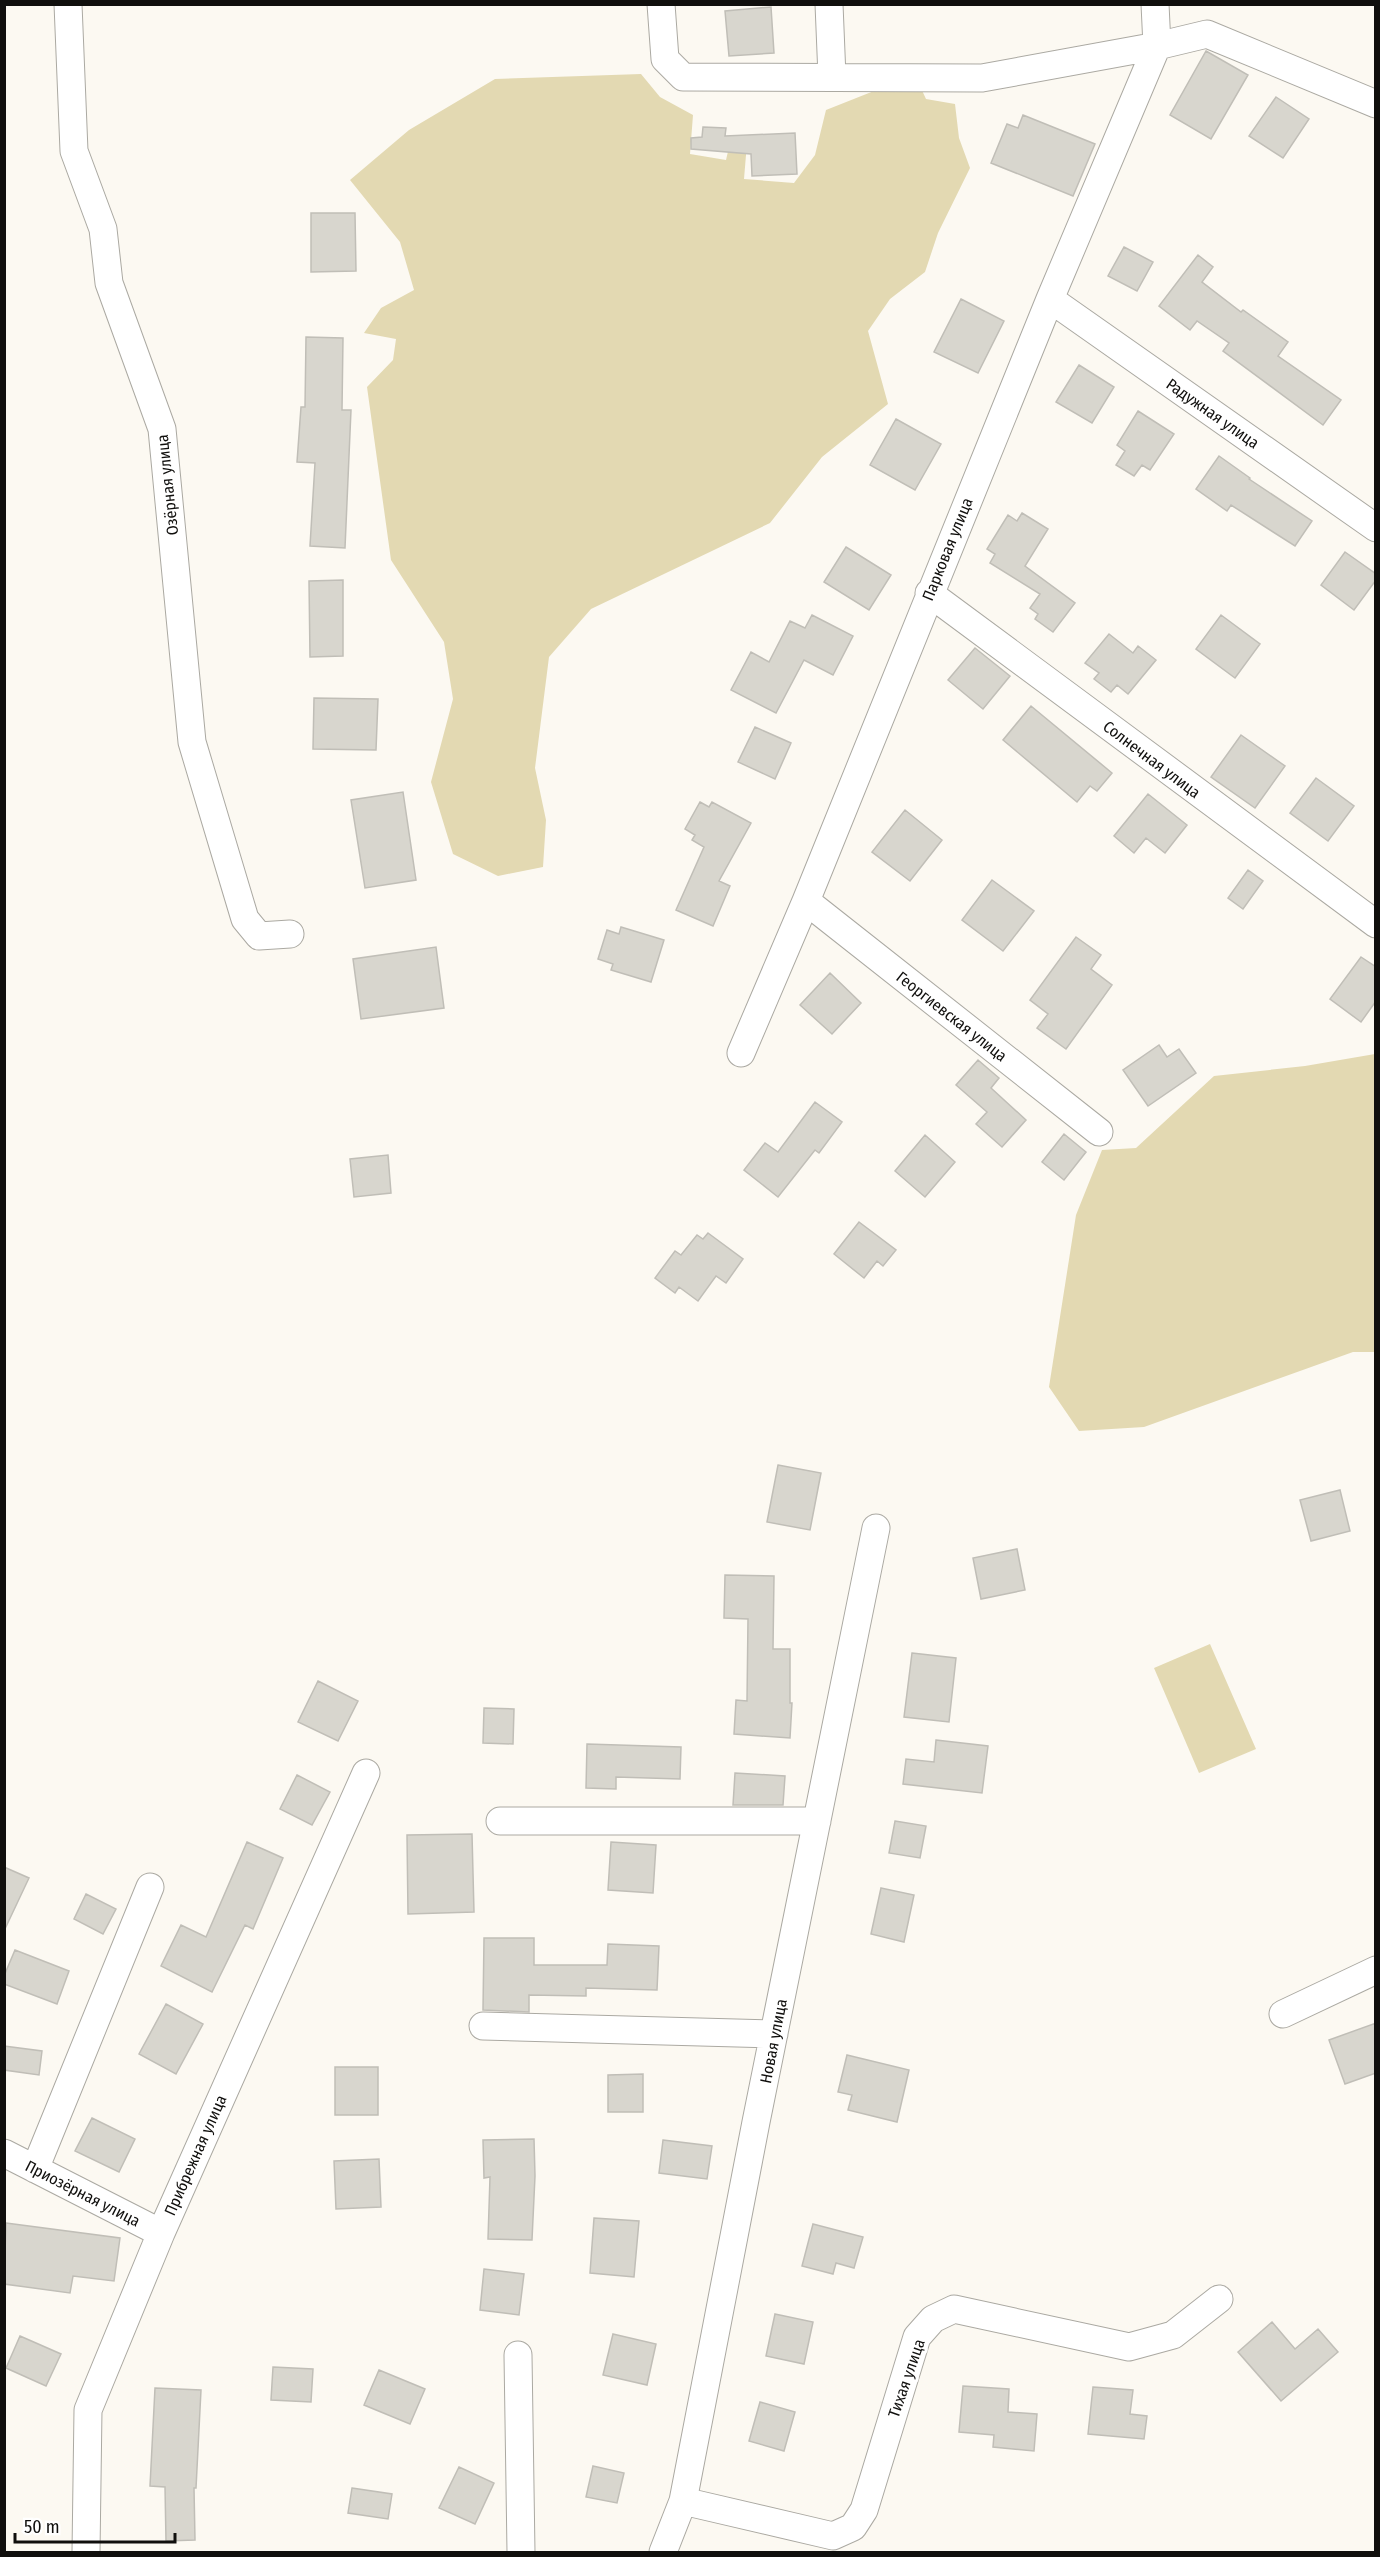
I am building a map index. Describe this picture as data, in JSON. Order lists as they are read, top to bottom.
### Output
{
  "streets": {
    "street": [
      "Радужная улица",
      "Озёрная улица",
      "Парковая улица",
      "Солнечная улица",
      "Георгиевская улица",
      "Новая улица",
      "Прибрежная улица",
      "Приозёрная улица",
      "Тихая улица"
    ]
  },
  "crossings": [
    ["Радужная улица", "Парковая улица"],
    ["Парковая улица", "Солнечная улица"],
    ["Парковая улица", "Георгиевская улица"],
    ["Новая улица", "Тихая улица"],
    ["Прибрежная улица", "Приозёрная улица"]
  ],
  "scale_bar": "50 m"
}
